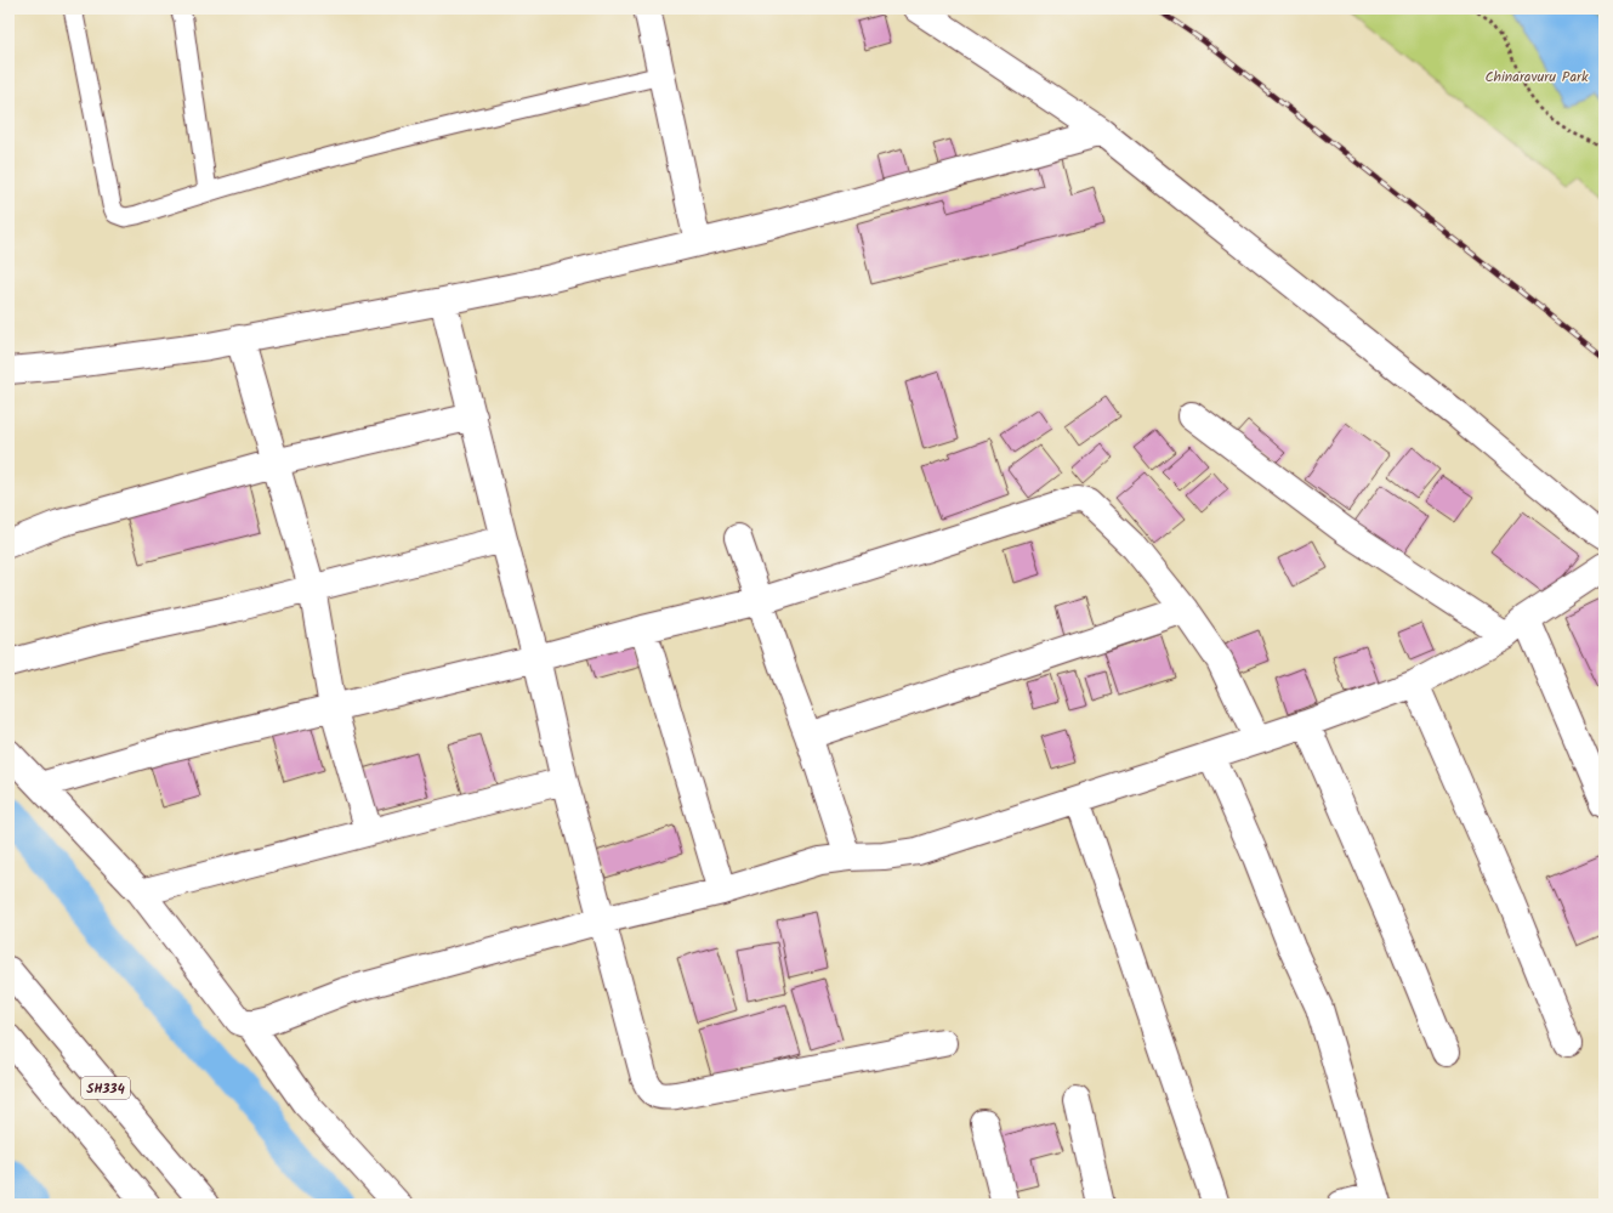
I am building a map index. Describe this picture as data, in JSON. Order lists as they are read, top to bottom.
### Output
{
  "streets": {
    "street": ["SH334"]
  },
  "parks": ["Chinaravuru Park"]
}
